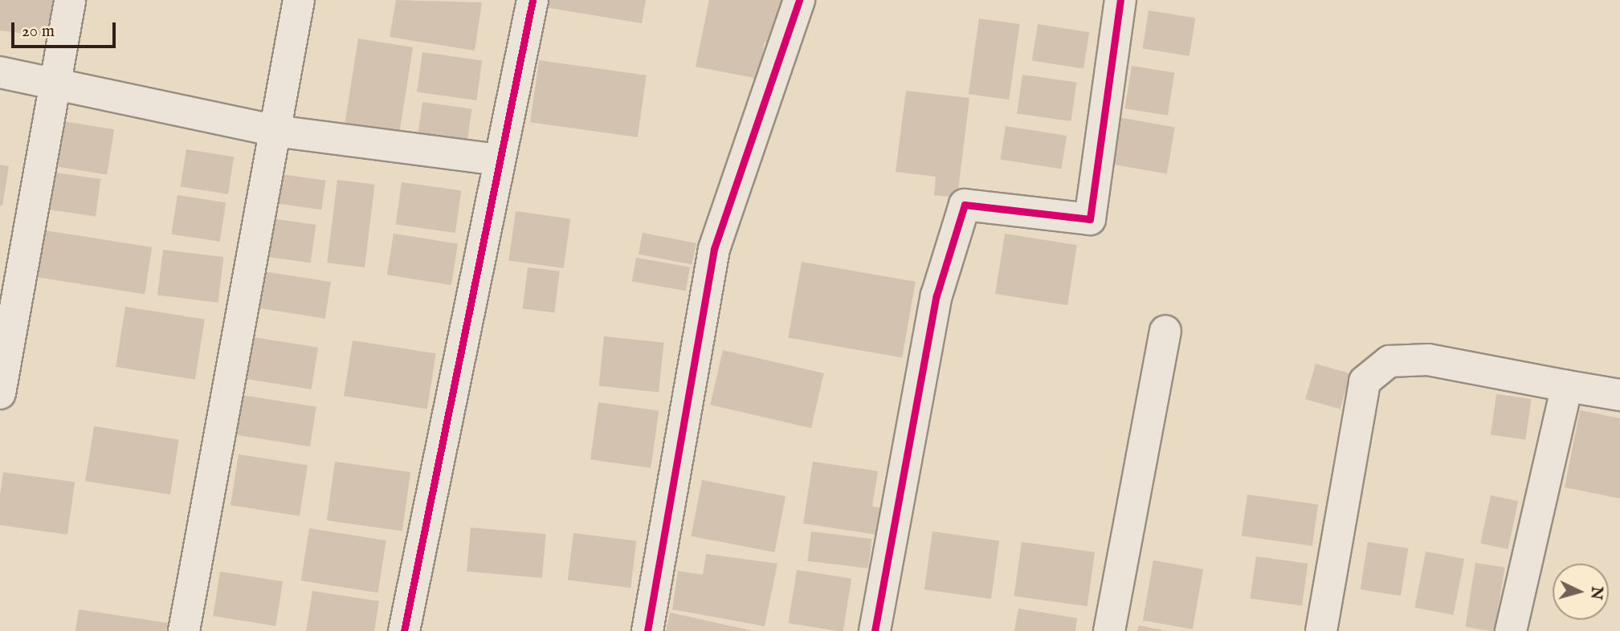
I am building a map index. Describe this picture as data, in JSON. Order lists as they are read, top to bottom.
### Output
{
  "scale_bar": "20 m",
  "north": "right"
}
